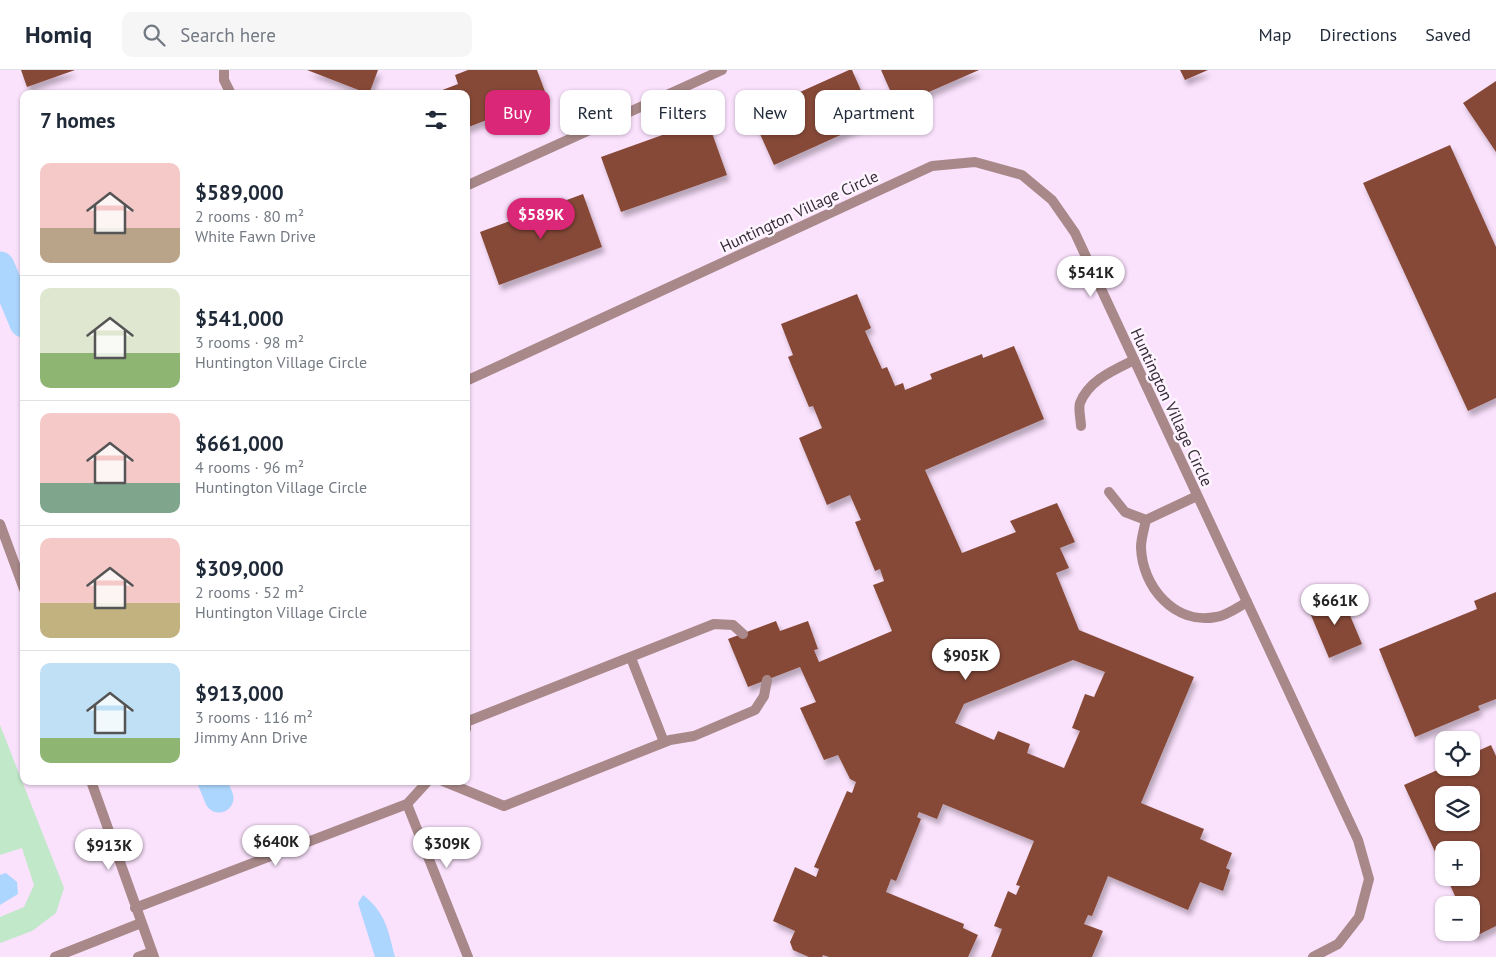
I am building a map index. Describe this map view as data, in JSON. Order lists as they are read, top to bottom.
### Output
{
  "streets": {
    "street": ["Huntington Village Circle"]
  },
  "page": {
    "header": "Homiq",
    "search": "Search here",
    "nav": ["Map", "Directions", "Saved"],
    "chip": [
      "Buy",
      "Rent",
      "Filters",
      "New",
      "Apartment"
    ],
    "heading": "7 homes",
    "list": [
      {
        "name": "$589,000",
        "note": "2 rooms · 80 m² · White Fawn Drive"
      },
      {
        "name": "$541,000",
        "note": "3 rooms · 98 m² · Huntington Village Circle"
      },
      {
        "name": "$661,000",
        "note": "4 rooms · 96 m² · Huntington Village Circle"
      },
      {
        "name": "$309,000",
        "note": "2 rooms · 52 m² · Huntington Village Circle"
      },
      {
        "name": "$913,000",
        "note": "3 rooms · 116 m² · Jimmy Ann Drive"
      }
    ],
    "price": [
      "$589K",
      "$541K",
      "$661K",
      "$905K",
      "$640K",
      "$309K",
      "$913K"
    ],
    "map_buttons": ["+", "−"]
  }
}
